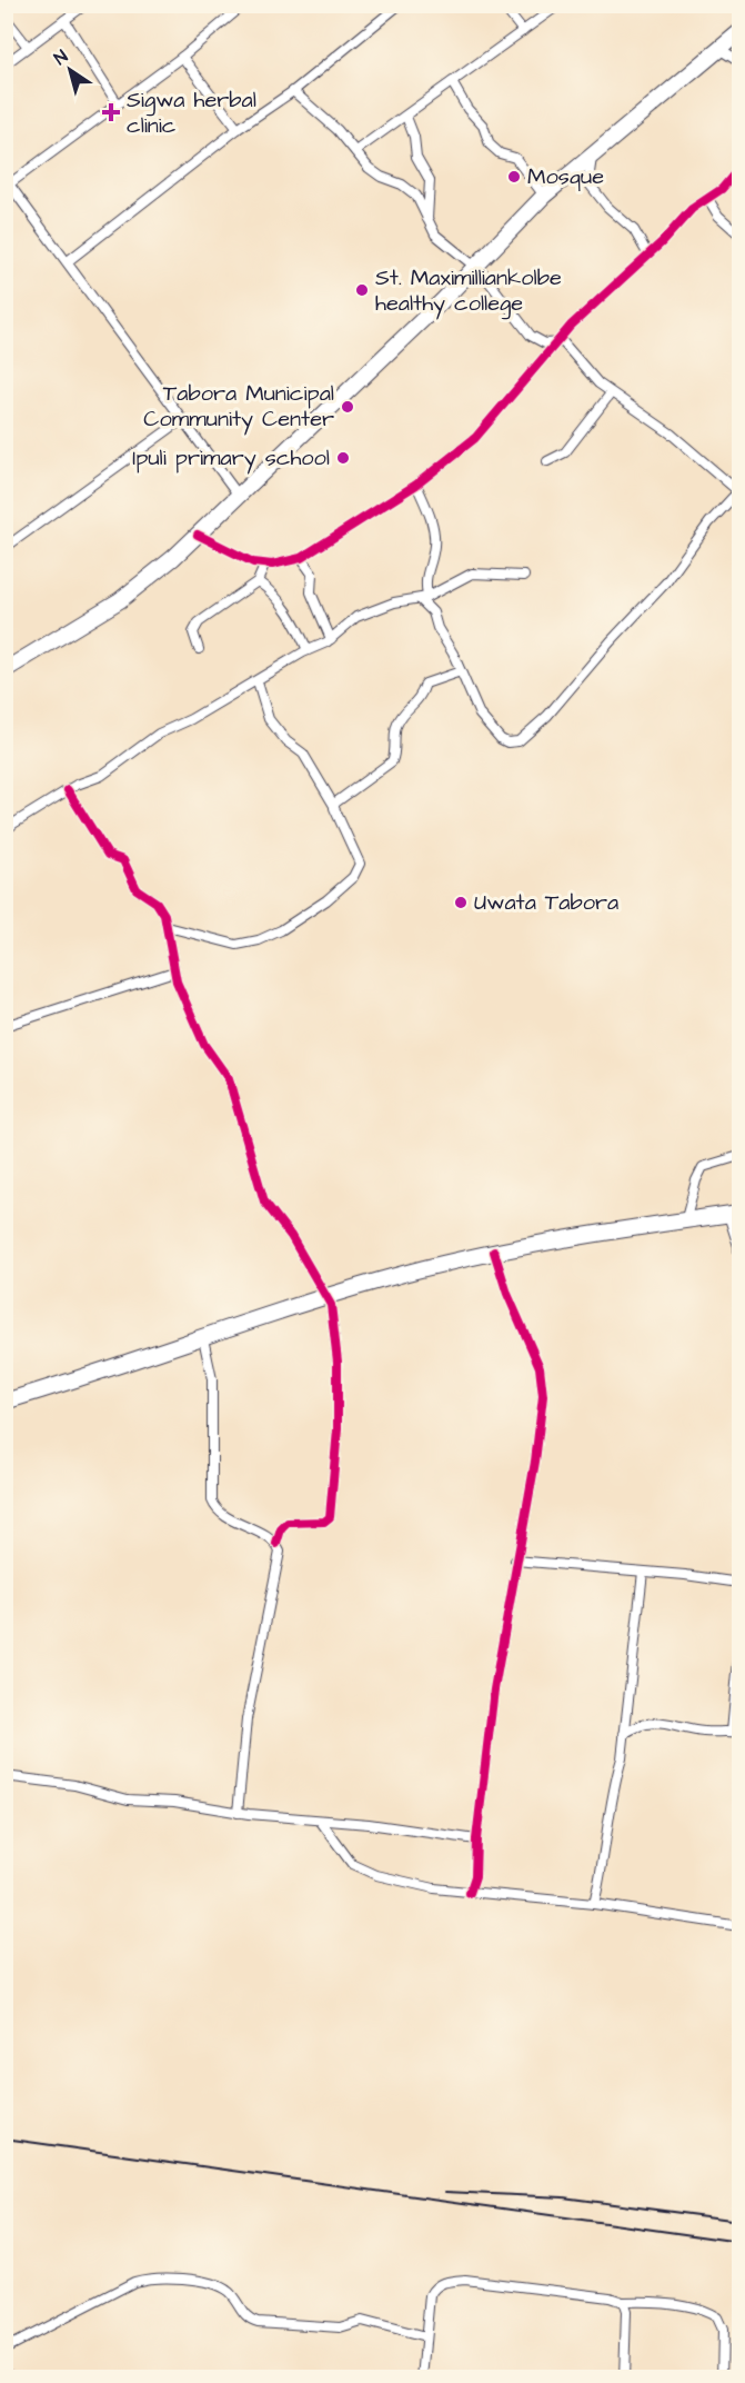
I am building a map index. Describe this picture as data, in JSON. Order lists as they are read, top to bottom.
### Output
{
  "places": {
    "health": ["Sigwa herbal clinic"],
    "other": [
      "Mosque",
      "St. Maximilliankolbe healthy college",
      "Tabora Municipal Community Center",
      "Ipuli primary school",
      "Uwata Tabora"
    ]
  },
  "north": "top left"
}
